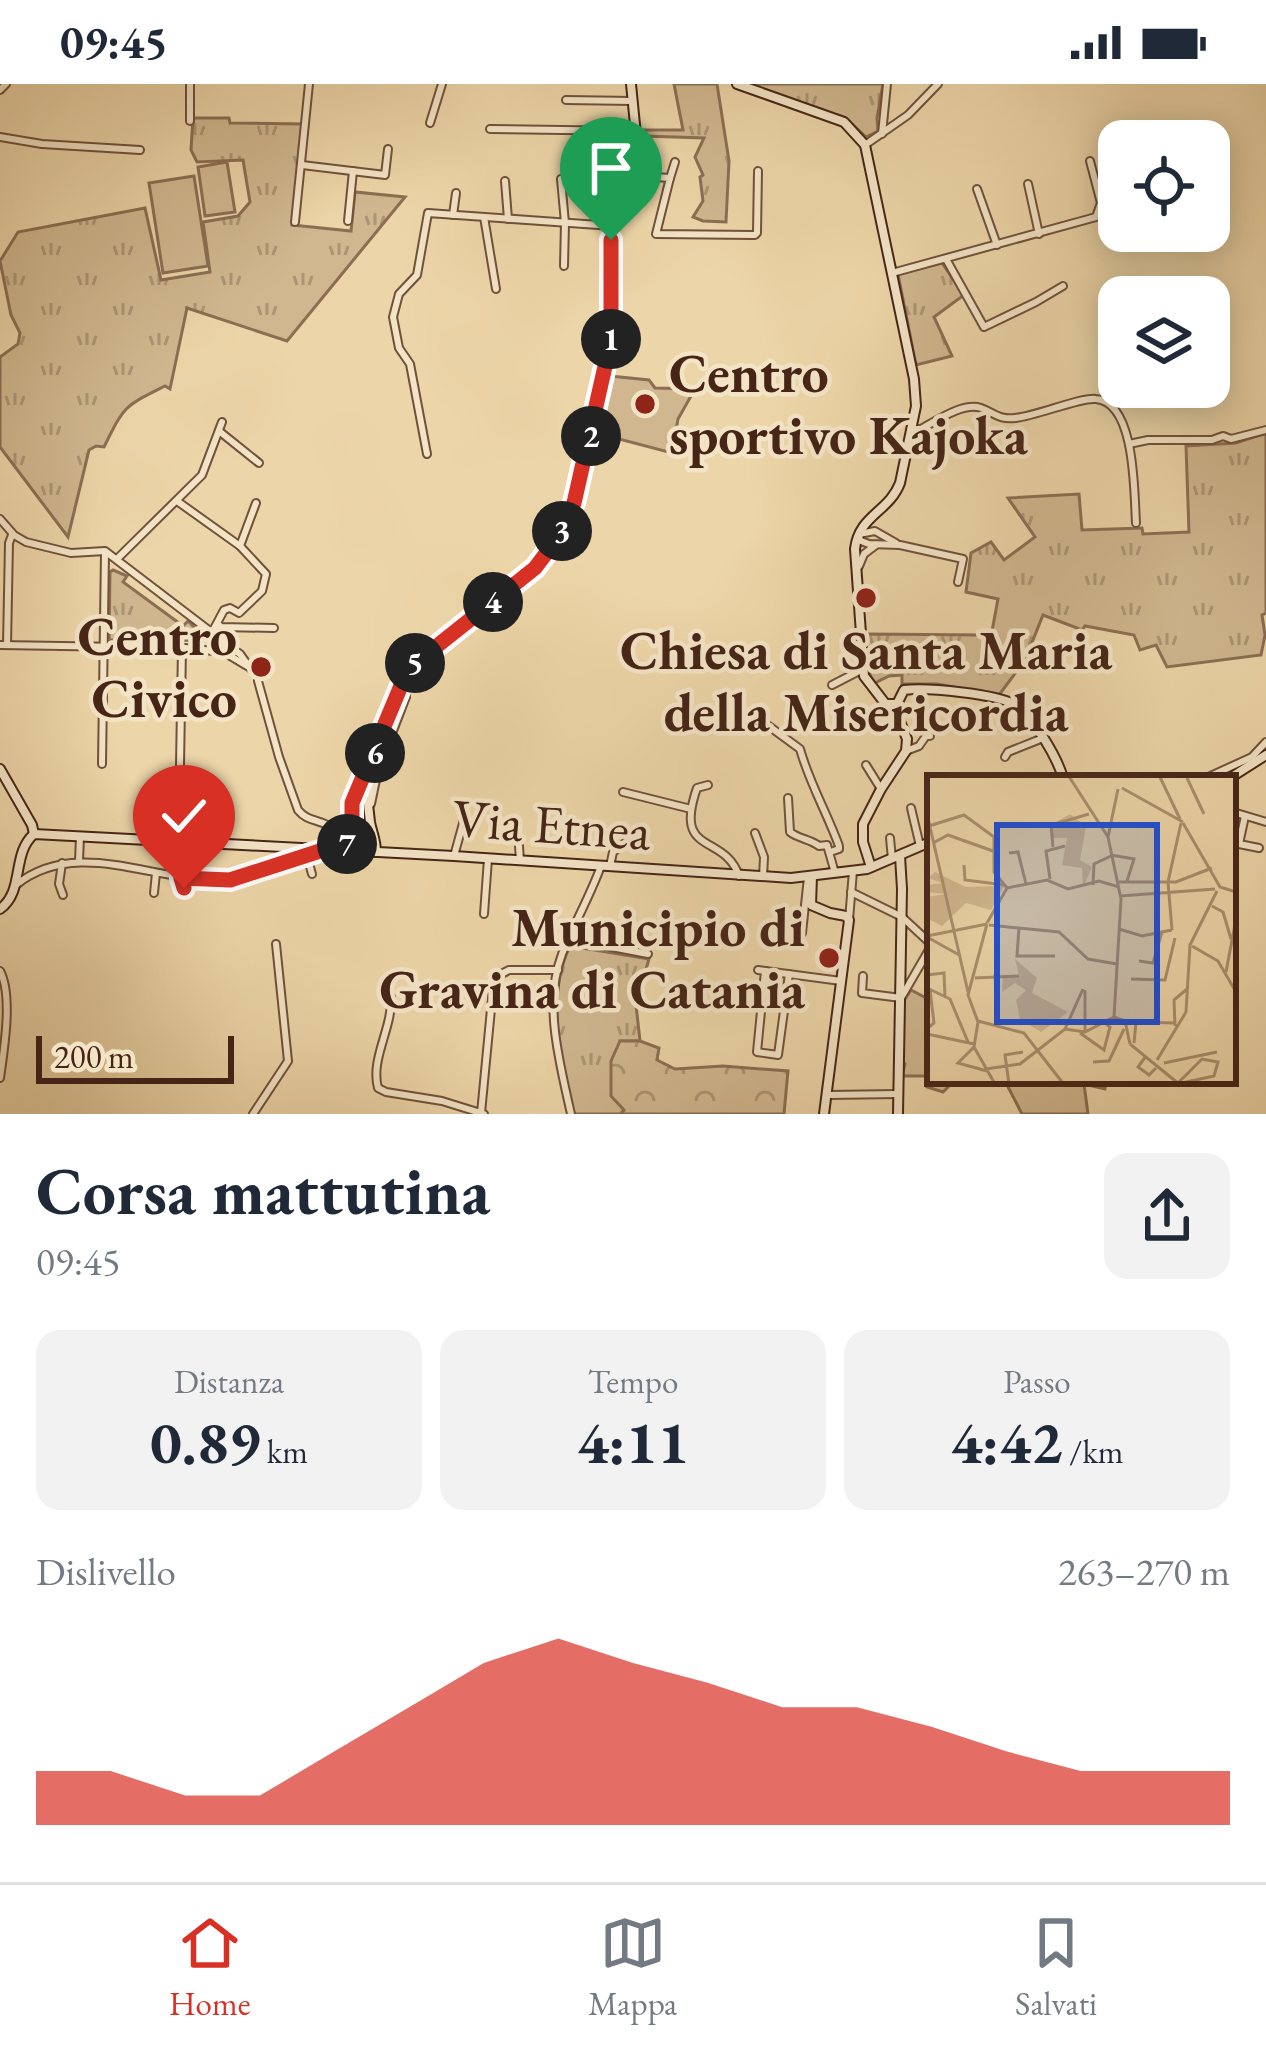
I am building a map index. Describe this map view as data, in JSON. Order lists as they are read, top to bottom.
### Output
{
  "streets": {
    "main road": ["Via Etnea"]
  },
  "places": [
    "Centro sportivo Kajoka",
    "Chiesa di Santa Maria della Misericordia",
    "Centro Civico",
    "Municipio di Gravina di Catania"
  ],
  "scale_bar": "200 m",
  "page": {
    "status": "09:45",
    "pins": [
      "1",
      "2",
      "3",
      "4",
      "5",
      "6",
      "7"
    ],
    "scale": "200 m",
    "heading": ["Corsa mattutina", "09:45"],
    "stats": [
      ["Distanza", "0.89 km"],
      ["Tempo", "4:11"],
      ["Passo", "4:42 /km"]
    ],
    "chart": ["Dislivello", "263–270 m"],
    "tabs": ["Home", "Mappa", "Salvati"]
  }
}
